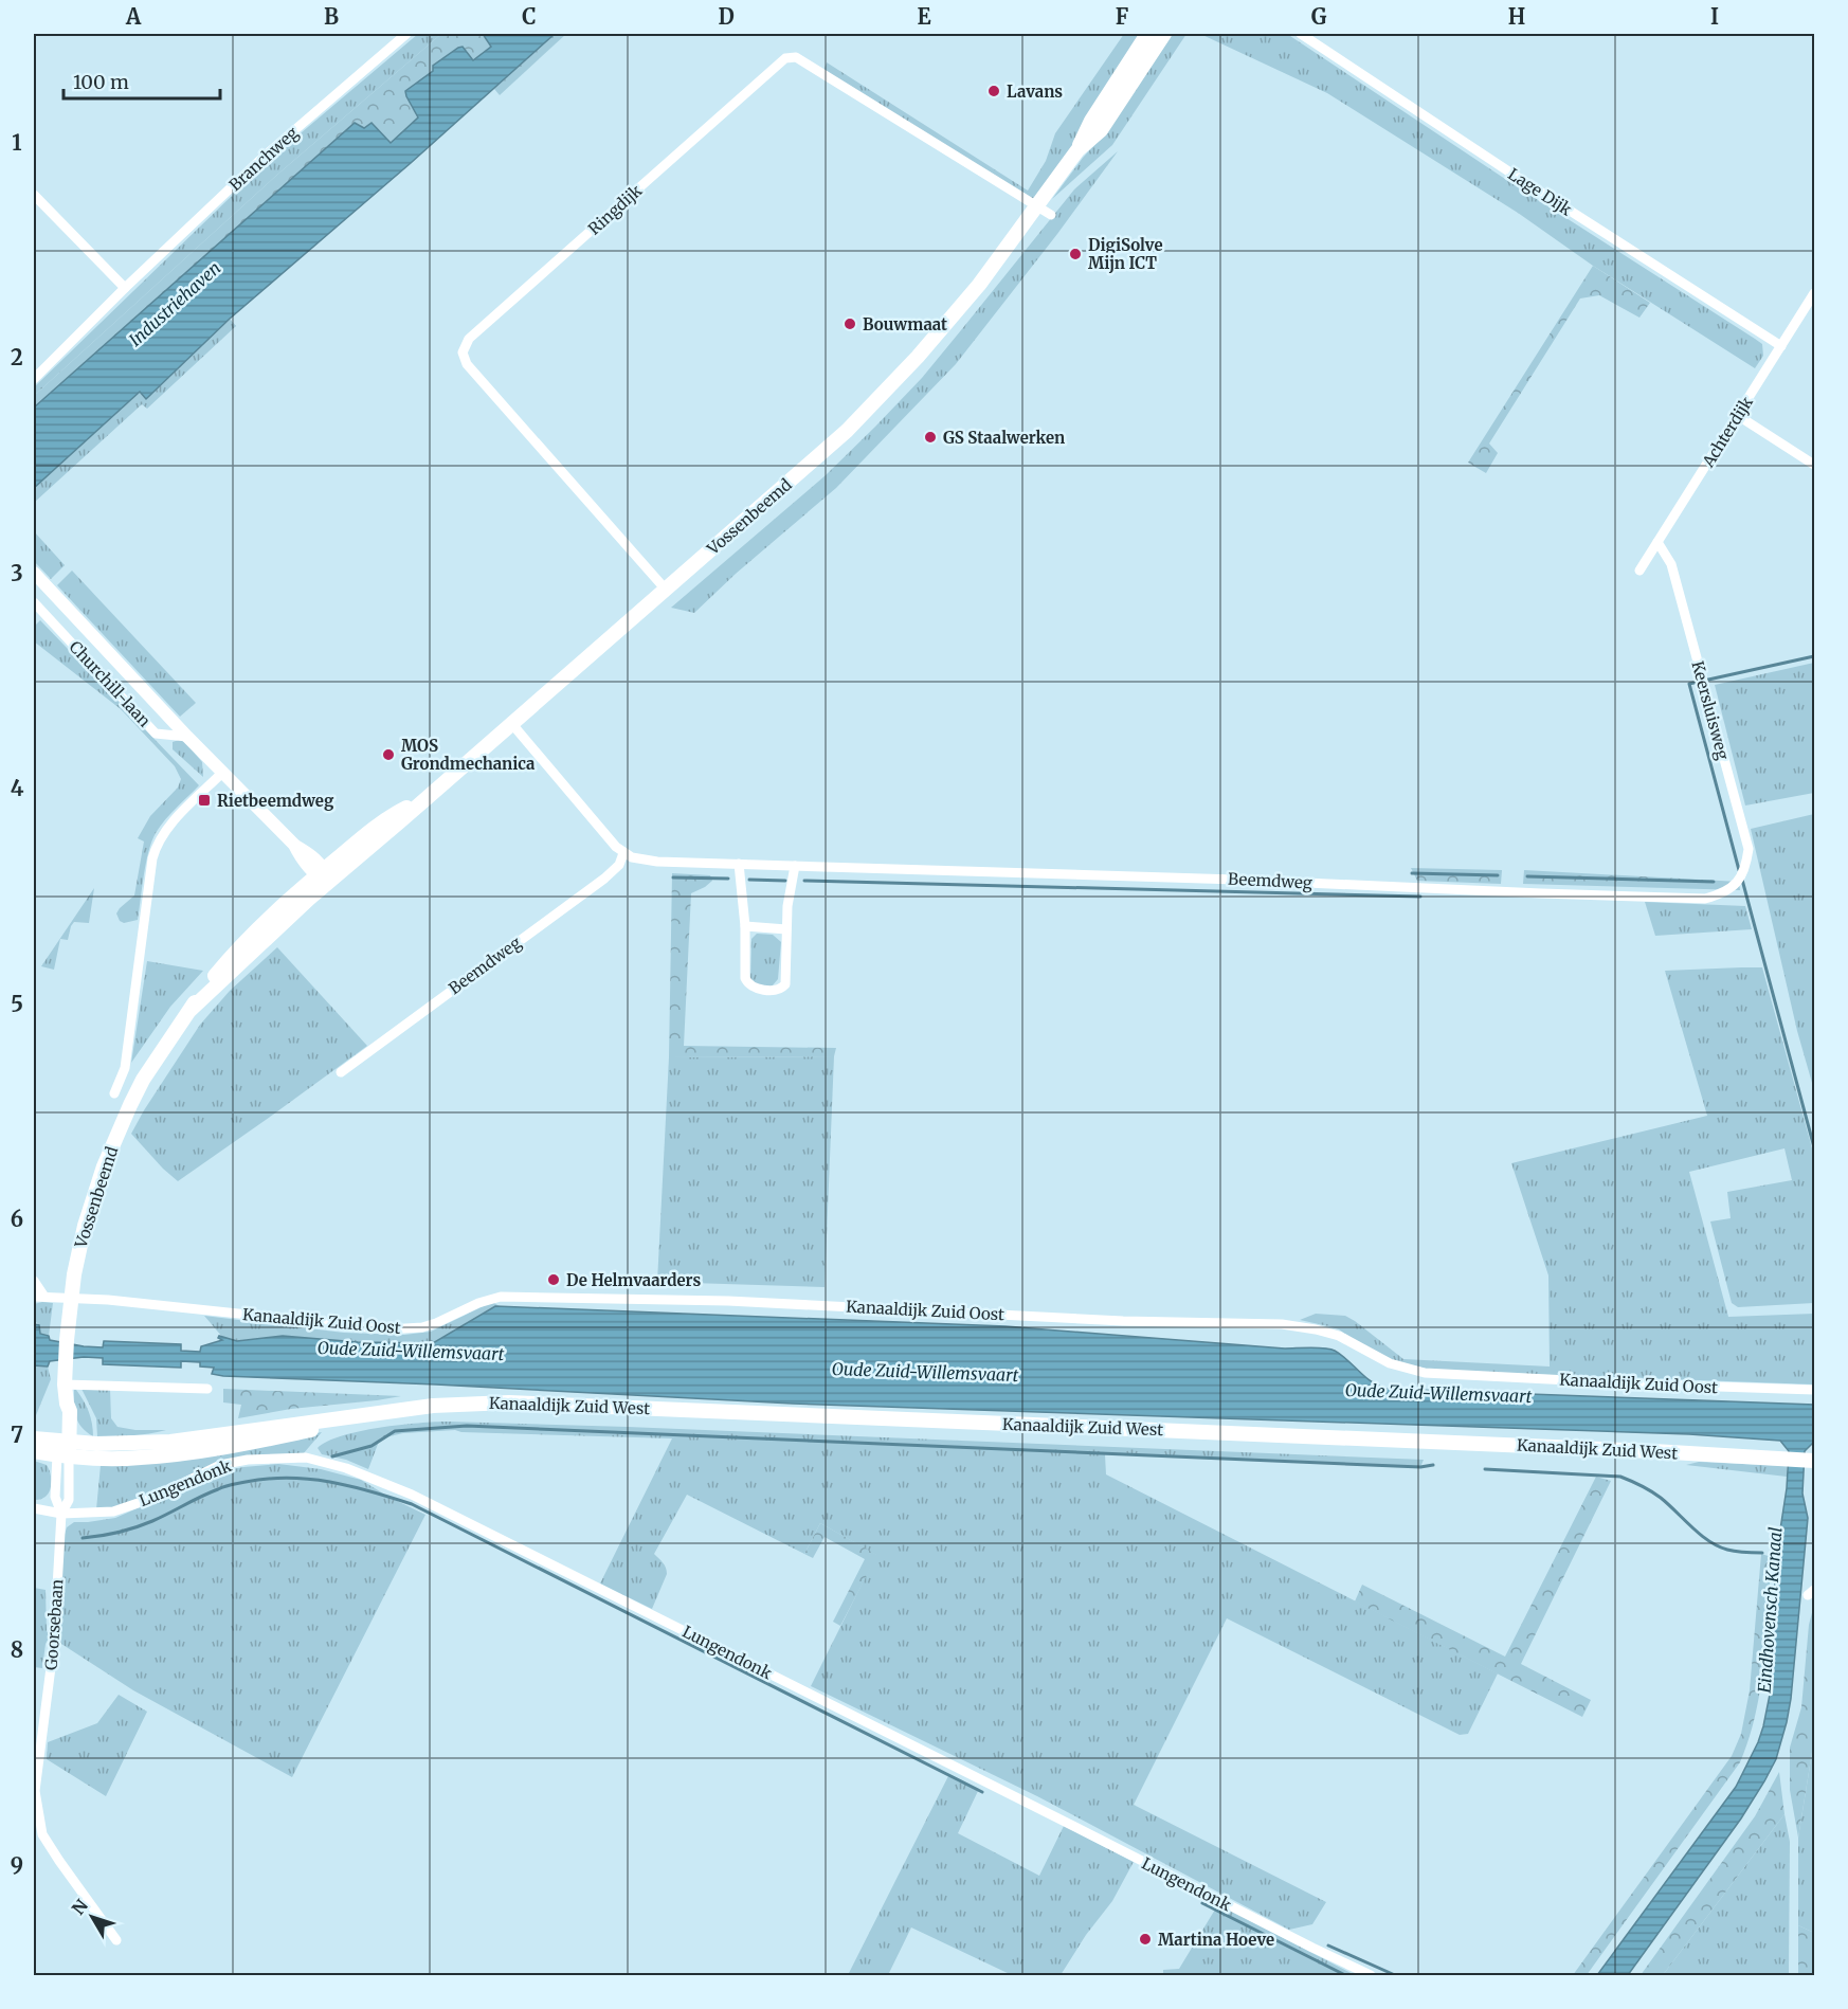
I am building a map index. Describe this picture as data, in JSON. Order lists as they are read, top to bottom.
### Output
{
  "streets": {
    "main road": ["Vossenbeemd", "Kanaaldijk Zuid West"],
    "street": [
      "Branchweg",
      "Lage Dijk",
      "Ringdijk",
      "Achterdijk",
      "Churchill-laan",
      "Keersluisweg",
      "Beemdweg",
      "Kanaaldijk Zuid Oost",
      "Lungendonk",
      "Goorsebaan"
    ]
  },
  "crossings": [
    ["Lage Dijk", "Achterdijk"],
    ["Ringdijk", "Vossenbeemd"],
    ["Achterdijk", "Keersluisweg"],
    ["Vossenbeemd", "Churchill-laan"],
    ["Vossenbeemd", "Kanaaldijk Zuid Oost"],
    ["Vossenbeemd", "Kanaaldijk Zuid West"],
    ["Vossenbeemd", "Goorsebaan"],
    ["Keersluisweg", "Beemdweg"],
    ["Kanaaldijk Zuid West", "Goorsebaan"],
    ["Lungendonk", "Goorsebaan"]
  ],
  "water": ["Industriehaven", "Oude Zuid-Willemsvaart", "Eindhovensch Kanaal"],
  "places": {
    "other": [
      "Lavans",
      "DigiSolve Mijn ICT",
      "Bouwmaat",
      "GS Staalwerken",
      "MOS Grondmechanica",
      "De Helmvaarders",
      "Martina Hoeve"
    ],
    "transit": ["Rietbeemdweg"]
  },
  "scale_bar": "100 m",
  "north": "top left",
  "grid": {
    "columns": [
      "A",
      "B",
      "C",
      "D",
      "E",
      "F",
      "G",
      "H",
      "I"
    ],
    "rows": [
      "1",
      "2",
      "3",
      "4",
      "5",
      "6",
      "7",
      "8",
      "9"
    ]
  }
}
